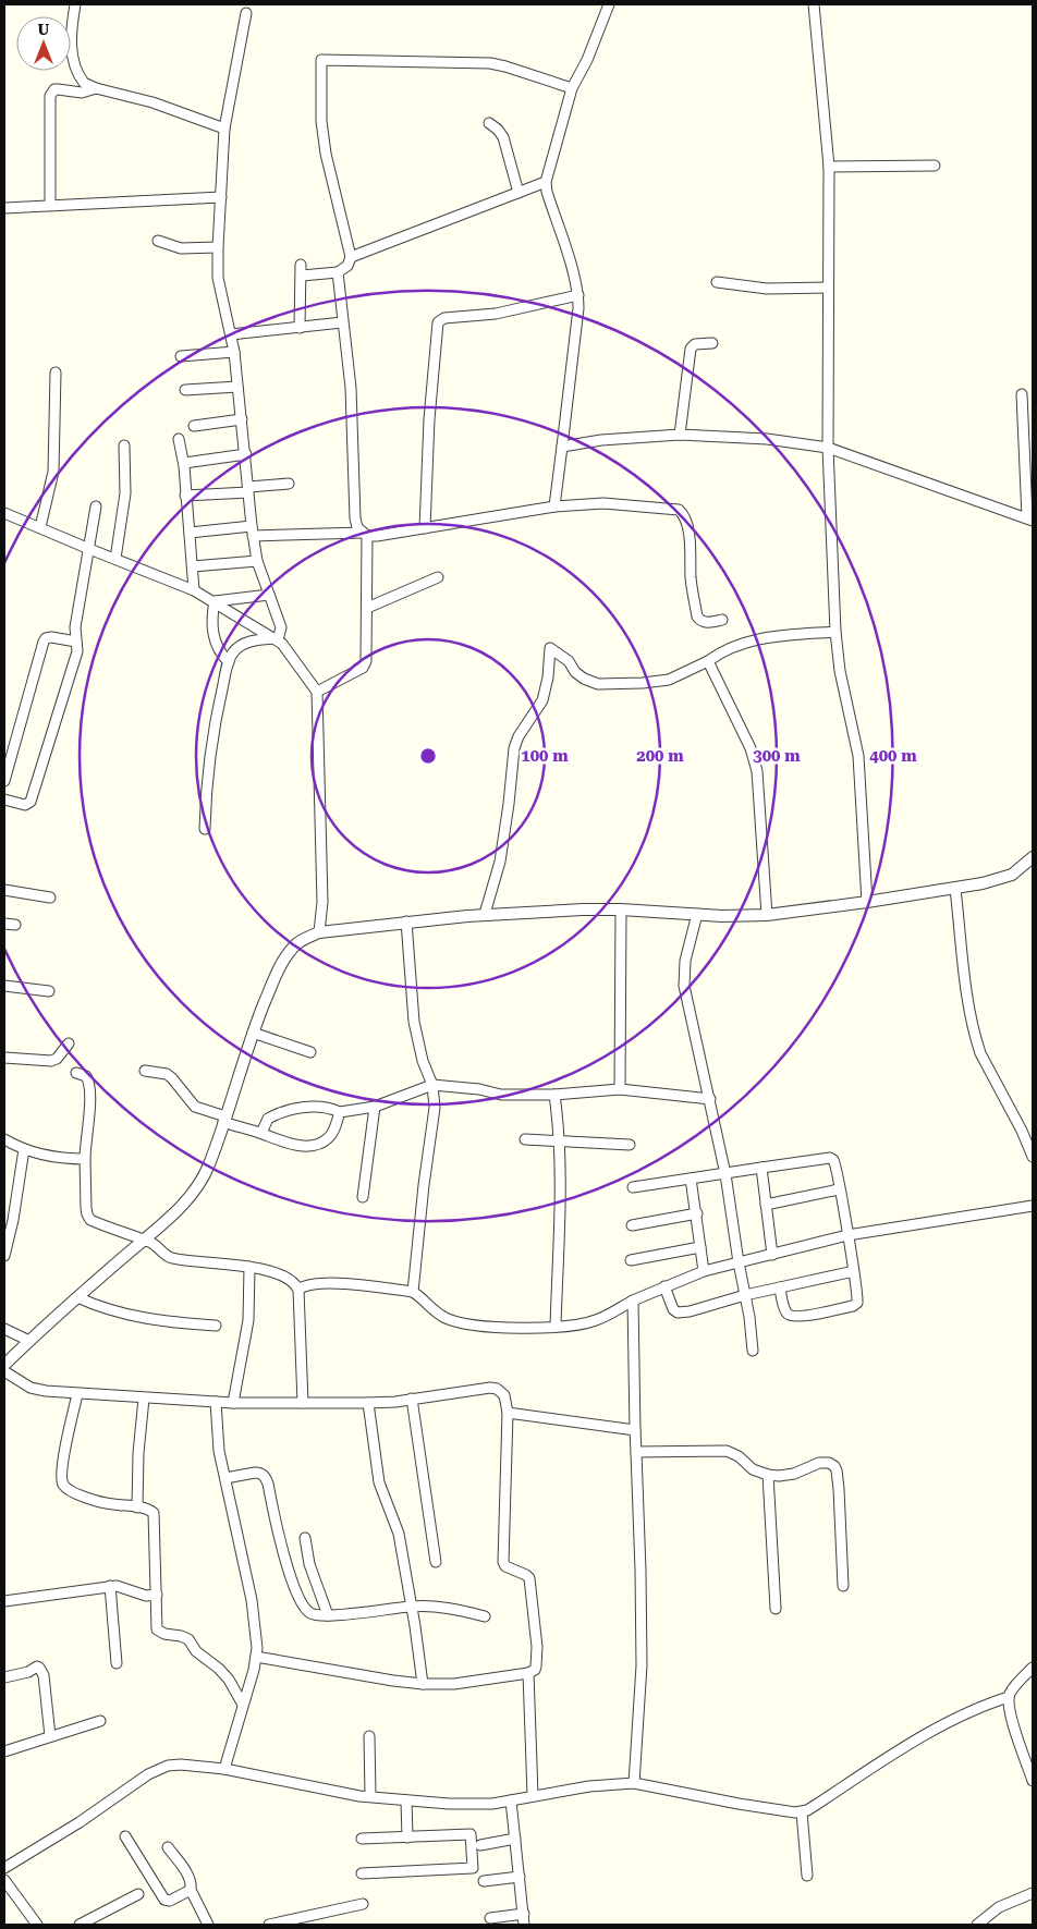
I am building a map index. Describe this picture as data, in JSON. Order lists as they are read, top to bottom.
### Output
{
  "north": "top",
  "rings": [
    "100 m",
    "200 m",
    "300 m",
    "400 m"
  ]
}
